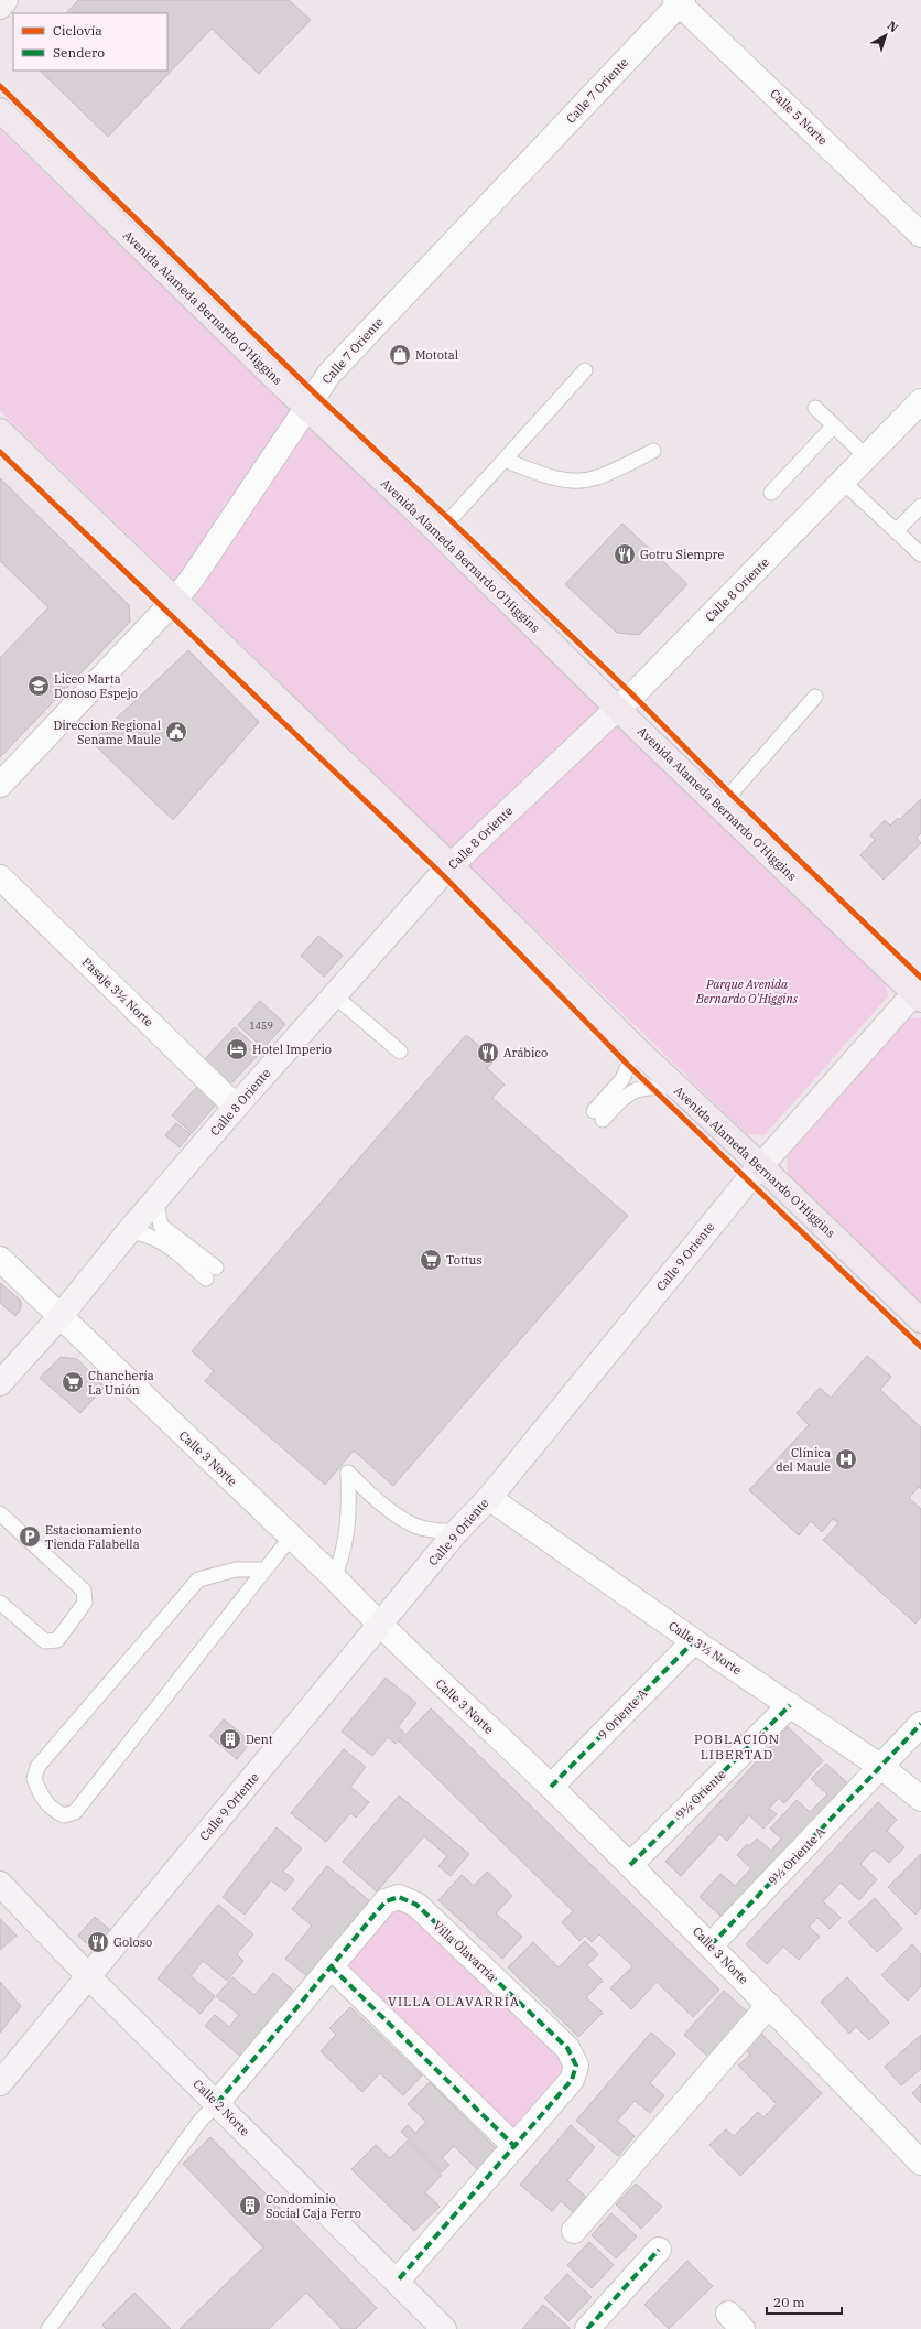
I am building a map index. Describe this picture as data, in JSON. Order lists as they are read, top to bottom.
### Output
{
  "streets": {
    "main road": ["Avenida Alameda Bernardo O'Higgins"],
    "street": [
      "Calle 7 Oriente",
      "Calle 5 Norte",
      "Calle 8 Oriente",
      "Pasaje 3½ Norte",
      "Calle 9 Oriente",
      "Calle 3 Norte",
      "Calle 3½ Norte",
      "9 Oriente A",
      "9½ Oriente",
      "9½ Oriente A",
      "Villa Olavarría",
      "Calle 2 Norte"
    ]
  },
  "crossings": [
    ["Calle 7 Oriente", "Calle 5 Norte"],
    ["Calle 7 Oriente", "Avenida Alameda Bernardo O'Higgins"],
    ["Avenida Alameda Bernardo O'Higgins", "Calle 8 Oriente"],
    ["Avenida Alameda Bernardo O'Higgins", "Calle 9 Oriente"],
    ["Calle 8 Oriente", "Pasaje 3½ Norte"],
    ["Calle 8 Oriente", "Calle 3 Norte"],
    ["Calle 9 Oriente", "Calle 3 Norte"],
    ["Calle 9 Oriente", "Calle 3½ Norte"],
    ["Calle 9 Oriente", "Calle 2 Norte"],
    ["Calle 3 Norte", "9 Oriente A"],
    ["Calle 3 Norte", "9½ Oriente"],
    ["Calle 3 Norte", "9½ Oriente A"],
    ["Calle 3½ Norte", "9 Oriente A"],
    ["Calle 3½ Norte", "9½ Oriente"],
    ["Calle 3½ Norte", "9½ Oriente A"],
    ["Villa Olavarría", "Calle 2 Norte"]
  ],
  "districts": ["POBLACIÓN LIBERTAD", "VILLA OLAVARRÍA"],
  "parks": ["Parque Avenida Bernardo O'Higgins"],
  "places": {
    "shop": ["Mototal"],
    "restaurant": ["Gotru Siempre", "Arábico", "Goloso"],
    "school or university": ["Liceo Marta Donoso Espejo"],
    "public building": ["Direccion Regional Sename Maule"],
    "hotel": ["Hotel Imperio"],
    "supermarket": ["Tottus", "Chanchería La Unión"],
    "hospital": ["Clínica del Maule"],
    "parking": ["Estacionamiento Tienda Falabella"],
    "building": ["Dent", "Condominio Social Caja Ferro"]
  },
  "house_numbers": ["1459"],
  "legend": ["Ciclovía", "Sendero"],
  "scale_bar": "20 m",
  "north": "top right"
}
